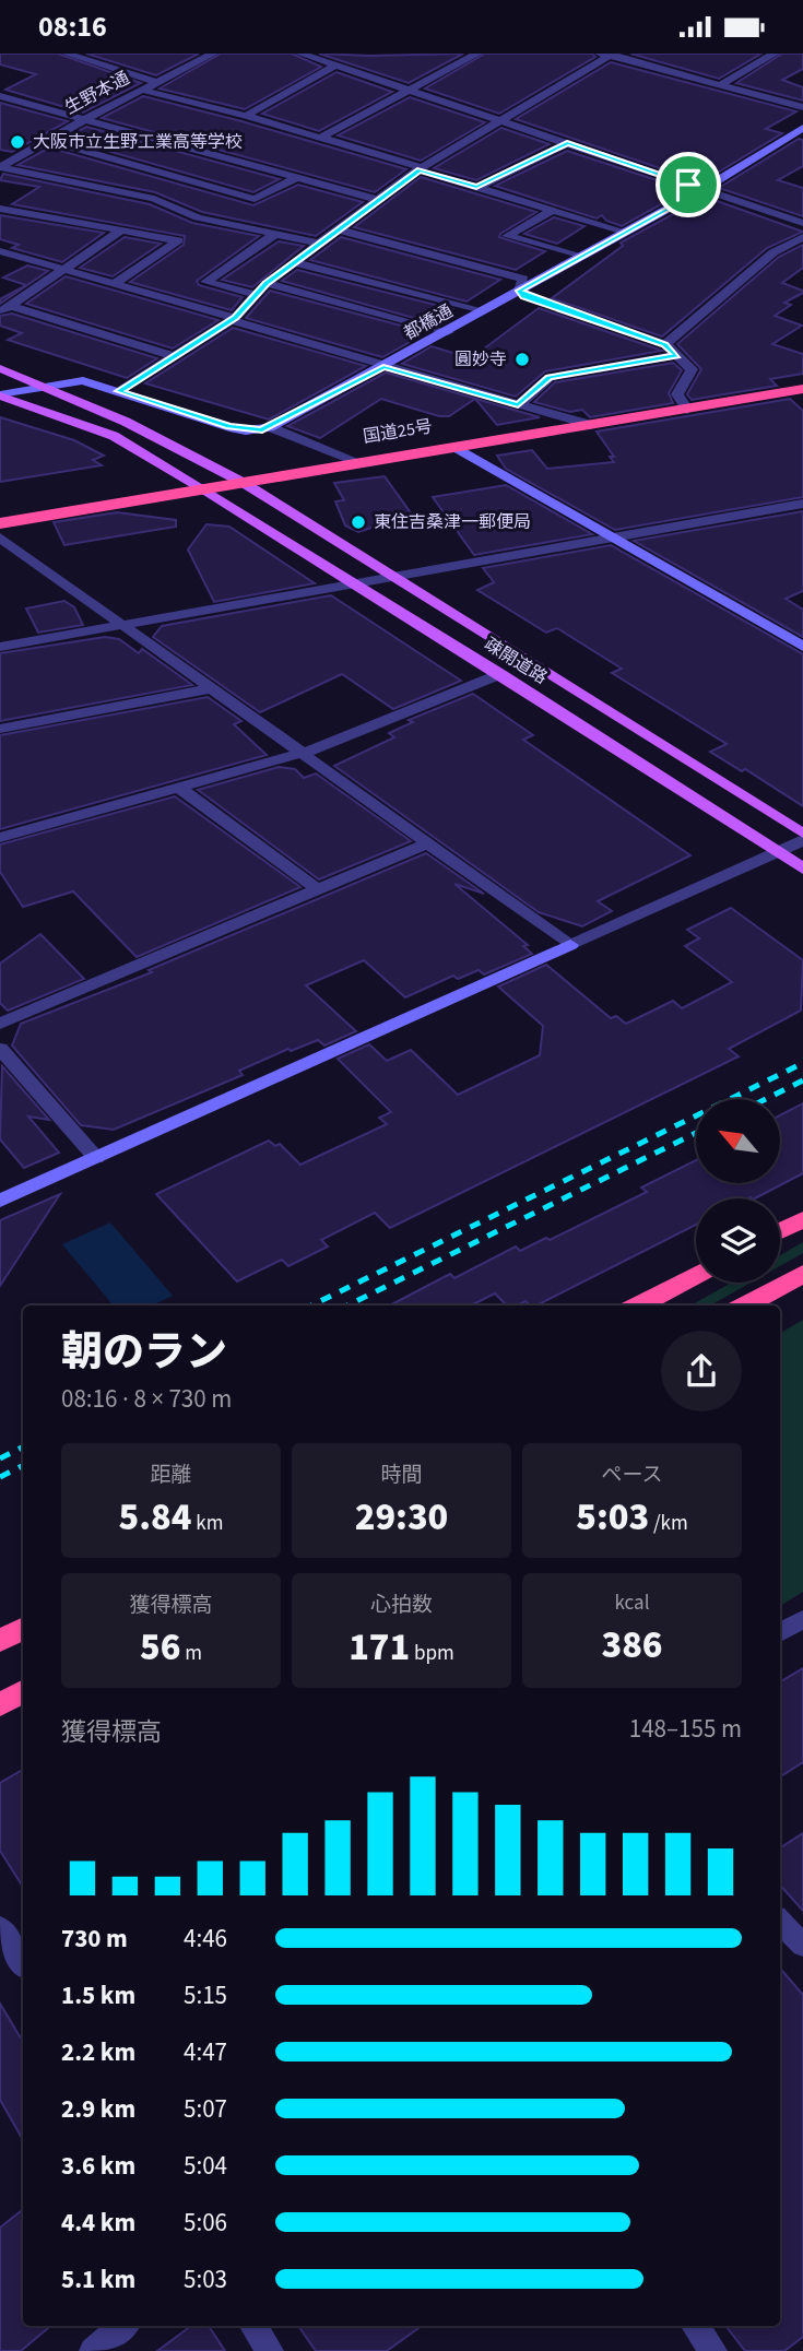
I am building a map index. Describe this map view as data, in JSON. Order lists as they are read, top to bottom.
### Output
{
  "streets": {
    "highway": ["国道25号"],
    "main road": ["疎開道路"],
    "street": ["生野本通", "都橋通"]
  },
  "crossings": [
    ["都橋通", "疎開道路"],
    ["国道25号", "疎開道路"]
  ],
  "places": ["大阪市立生野工業高等学校", "圓妙寺", "東住吉桑津一郵便局"],
  "north": "top left",
  "page": {
    "status": "08:16",
    "heading": ["朝のラン", "08:16 · 8 × 730 m"],
    "stats": [
      ["距離", "5.84 km"],
      ["時間", "29:30"],
      ["ペース", "5:03 /km"],
      ["獲得標高", "56 m"],
      ["心拍数", "171 bpm"],
      ["kcal", "386"]
    ],
    "chart": ["獲得標高", "148–155 m"],
    "list": [
      {
        "name": "730 m",
        "note": "4:46"
      },
      {
        "name": "1.5 km",
        "note": "5:15"
      },
      {
        "name": "2.2 km",
        "note": "4:47"
      },
      {
        "name": "2.9 km",
        "note": "5:07"
      },
      {
        "name": "3.6 km",
        "note": "5:04"
      },
      {
        "name": "4.4 km",
        "note": "5:06"
      },
      {
        "name": "5.1 km",
        "note": "5:03"
      }
    ]
  }
}
